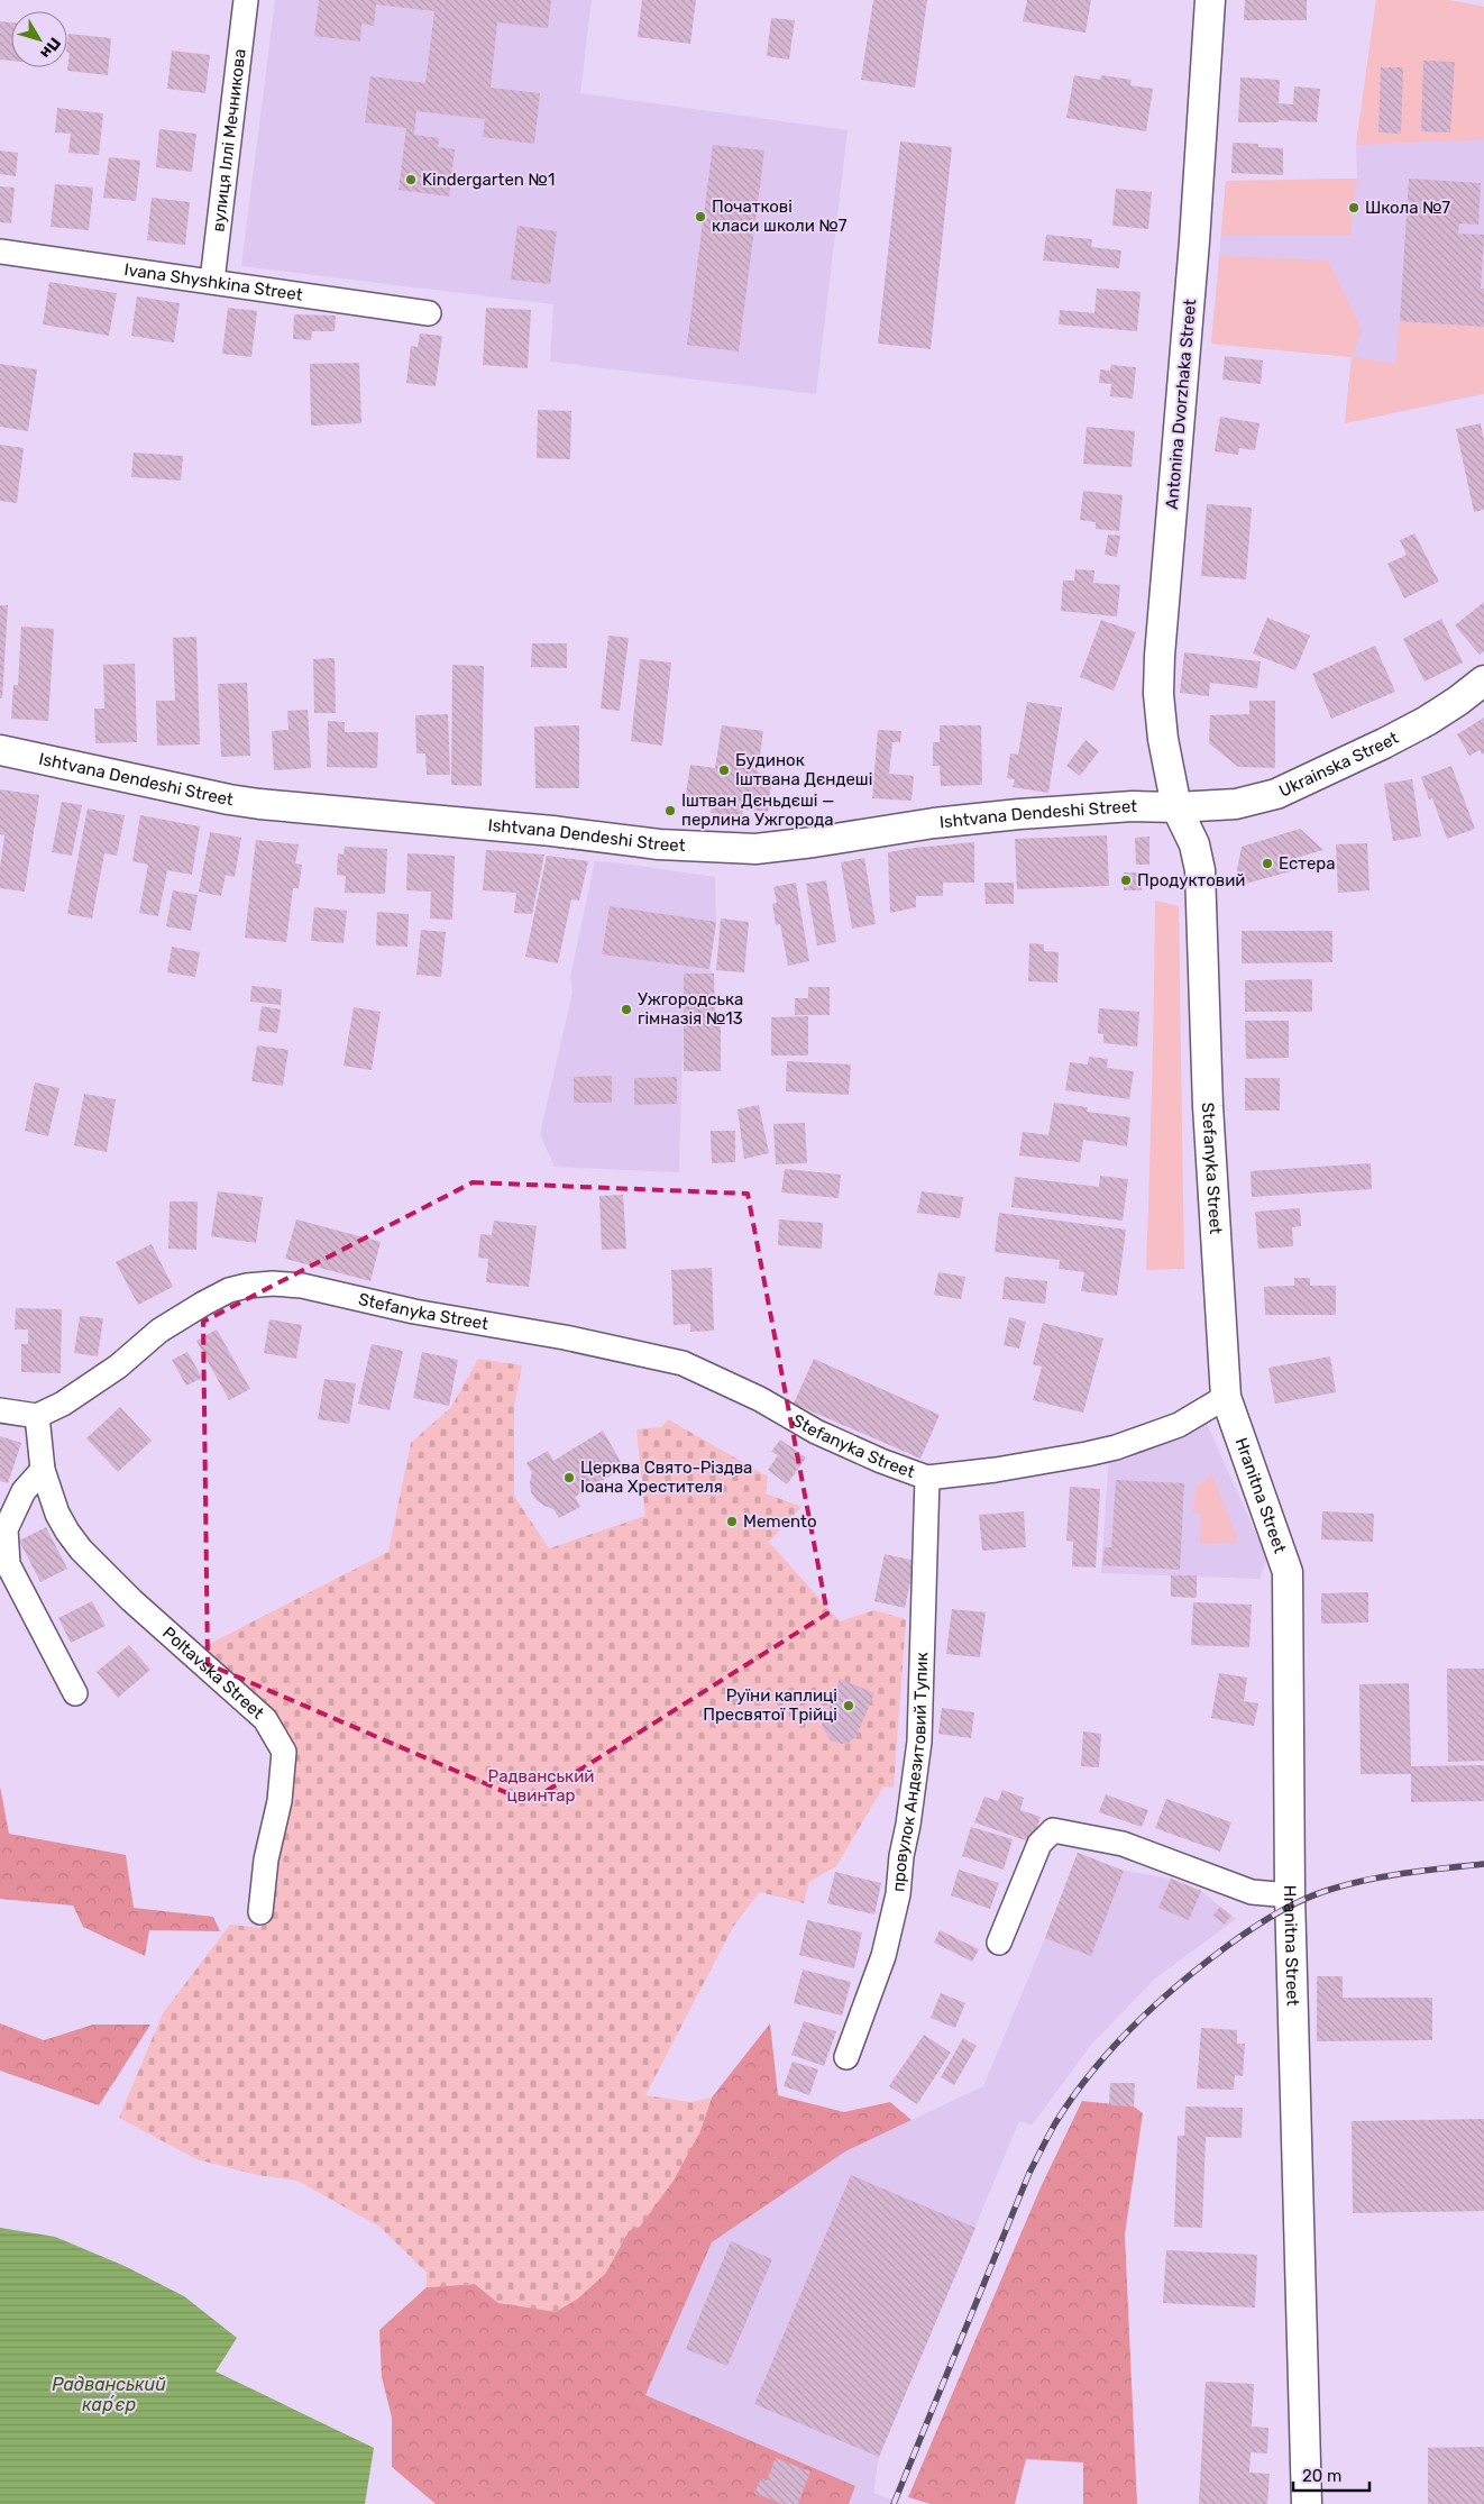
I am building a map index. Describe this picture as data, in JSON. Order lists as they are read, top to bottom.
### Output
{
  "streets": {
    "street": [
      "вулиця Іллі Мечникова",
      "Ivana Shyshkina Street",
      "Antonina Dvorzhaka Street",
      "Ukrainska Street",
      "Ishtvana Dendeshi Street",
      "Stefanyka Street",
      "Hranitna Street",
      "Poltavska Street",
      "провулок Андезитовий Тупик"
    ]
  },
  "crossings": [
    ["вулиця Іллі Мечникова", "Ivana Shyshkina Street"],
    ["Antonina Dvorzhaka Street", "Ukrainska Street"],
    ["Antonina Dvorzhaka Street", "Ishtvana Dendeshi Street"],
    ["Antonina Dvorzhaka Street", "Stefanyka Street"],
    ["Ukrainska Street", "Ishtvana Dendeshi Street"],
    ["Ukrainska Street", "Stefanyka Street"],
    ["Ishtvana Dendeshi Street", "Stefanyka Street"],
    ["Stefanyka Street", "Hranitna Street"],
    ["Stefanyka Street", "Poltavska Street"],
    ["Stefanyka Street", "провулок Андезитовий Тупик"]
  ],
  "water": ["Радванський карʼєр"],
  "parks": ["Радванський цвинтар"],
  "places": [
    "Kindergarten №1",
    "Школа №7",
    "Початкові класи школи №7",
    "Будинок Іштвана Дєндеші",
    "Іштван Дєньдєші — перлина Ужгорода",
    "Естера",
    "Продуктовий",
    "Ужгородська гімназія №13",
    "Церква Свято-Різдва Іоана Хрестителя",
    "Memento",
    "Руїни каплиці Пресвятої Трійці"
  ],
  "scale_bar": "20 m",
  "north": "bottom right"
}
